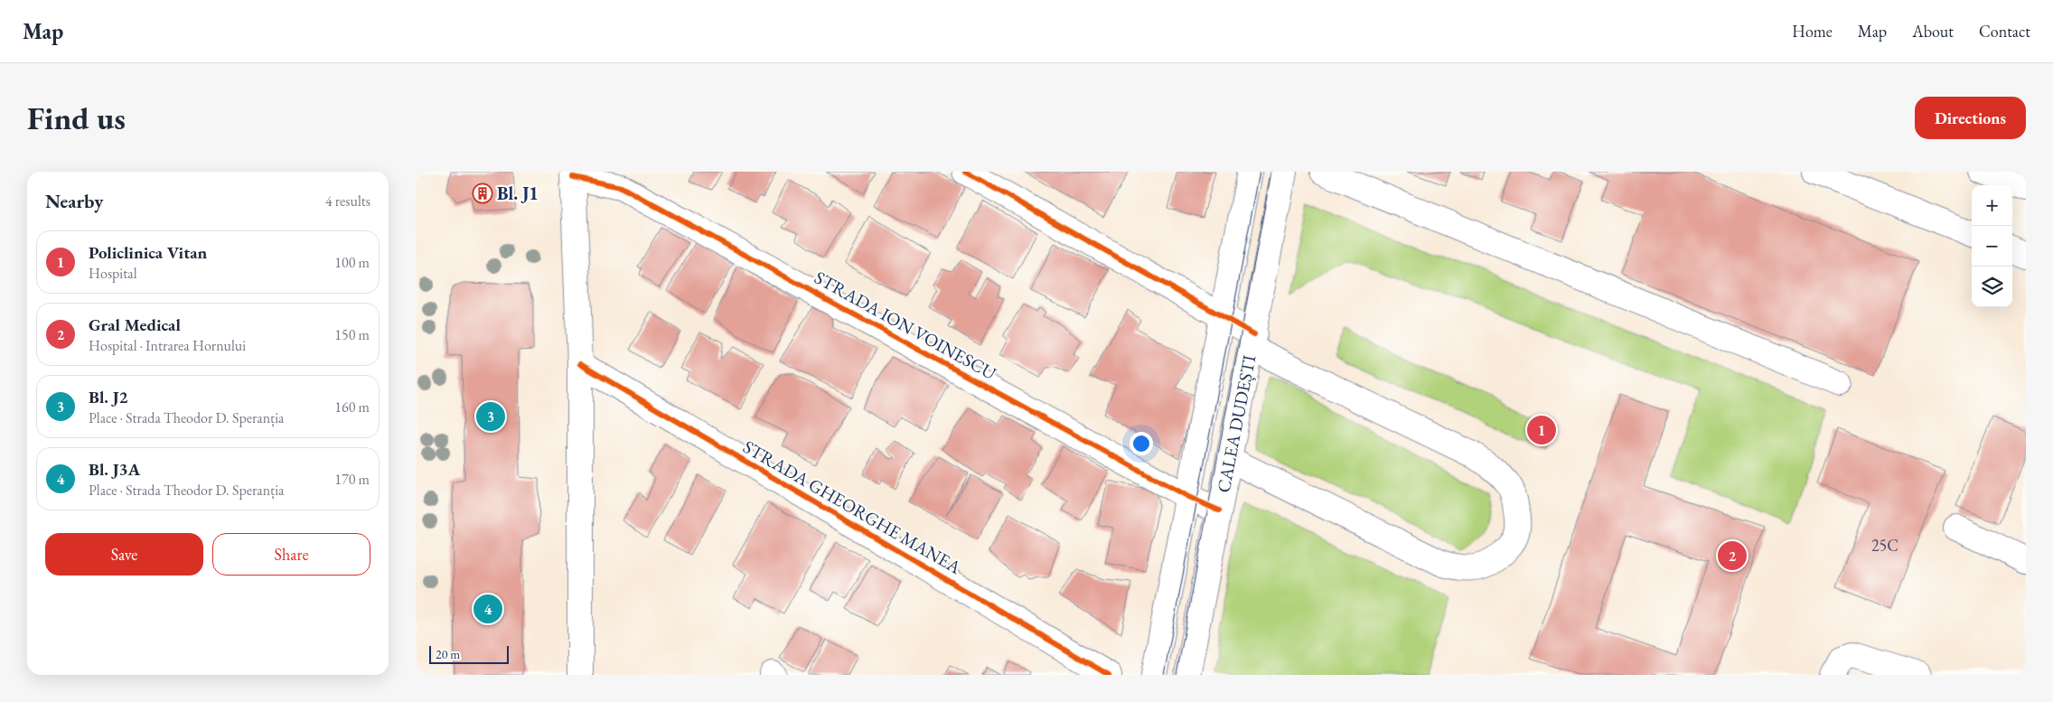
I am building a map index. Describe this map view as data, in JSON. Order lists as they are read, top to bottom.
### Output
{
  "streets": {
    "street": ["STRADA ION VOINESCU", "CALEA DUDEȘTI", "STRADA GHEORGHE MANEA"]
  },
  "crossings": [
    ["STRADA ION VOINESCU", "CALEA DUDEȘTI"]
  ],
  "places": {
    "building": ["Bl. J1"]
  },
  "house_numbers": ["25C"],
  "scale_bar": "20 m",
  "page": {
    "header": "Map",
    "nav": [
      "Home",
      "Map",
      "About",
      "Contact"
    ],
    "buttons": [
      "Directions",
      ["Save", "Share"]
    ],
    "title": "Find us",
    "heading": ["Nearby", "4 results"],
    "map_buttons": ["+", "−"],
    "list": [
      {
        "mark": "1",
        "name": "Policlinica Vitan",
        "note": "Hospital",
        "value": "100 m"
      },
      {
        "mark": "2",
        "name": "Gral Medical",
        "note": "Hospital · Intrarea Hornului",
        "value": "150 m"
      },
      {
        "mark": "3",
        "name": "Bl. J2",
        "note": "Place · Strada Theodor D. Speranția",
        "value": "160 m"
      },
      {
        "mark": "4",
        "name": "Bl. J3A",
        "note": "Place · Strada Theodor D. Speranția",
        "value": "170 m"
      }
    ],
    "pins": [
      "3",
      "1",
      "2",
      "4"
    ],
    "scale": "20 m"
  }
}
